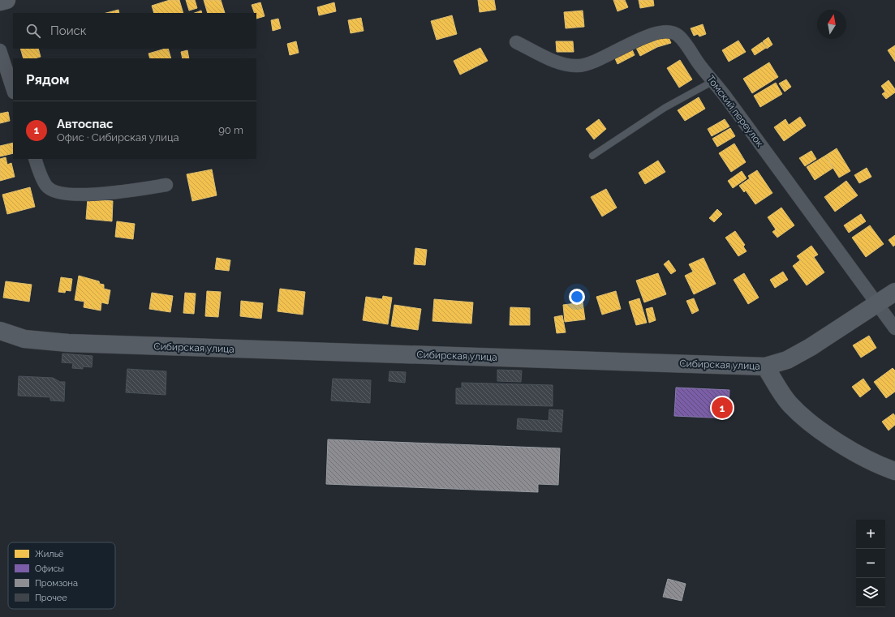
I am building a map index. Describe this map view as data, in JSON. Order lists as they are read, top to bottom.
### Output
{
  "streets": {
    "street": ["Томский переулок", "Сибирская улица"]
  },
  "crossings": [
    ["Томский переулок", "Сибирская улица"]
  ],
  "legend": [
    "Жильё",
    "Офисы",
    "Промзона",
    "Прочее"
  ],
  "north": "top",
  "page": {
    "search": "Поиск",
    "heading": "Рядом",
    "list": [
      {
        "mark": "1",
        "name": "Автоспас",
        "note": "Офис · Сибирская улица",
        "value": "90 m"
      }
    ],
    "pins": "1",
    "map_buttons": ["+", "−"]
  }
}
